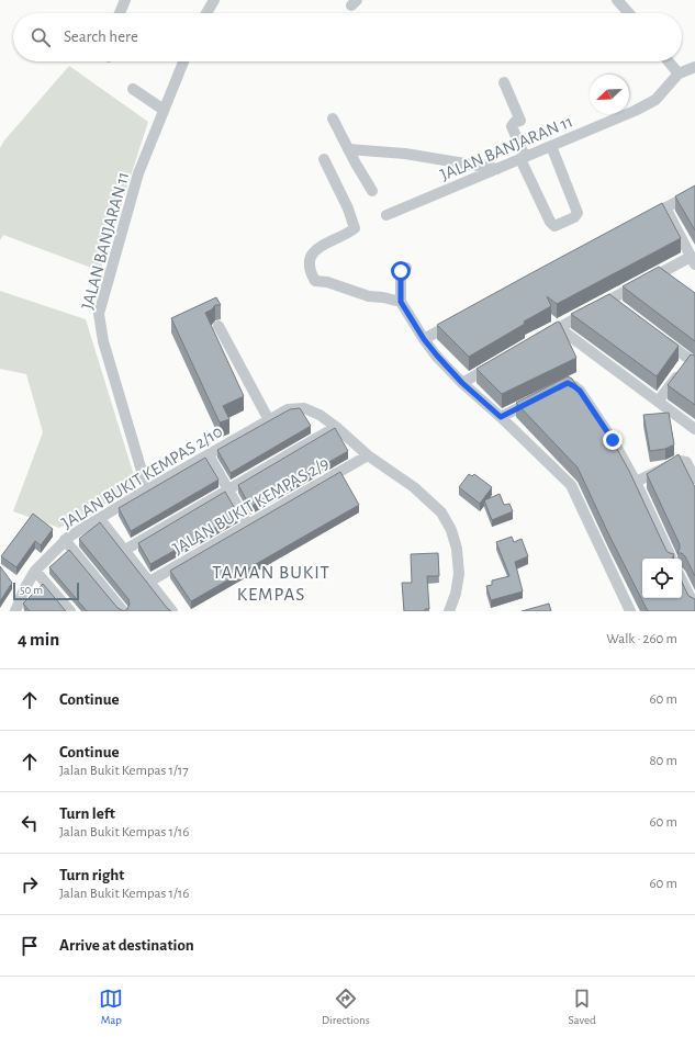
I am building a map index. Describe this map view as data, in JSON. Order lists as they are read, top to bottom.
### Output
{
  "streets": {
    "street": ["JALAN BANJARAN 11", "JALAN BUKIT KEMPAS 2/10", "JALAN BUKIT KEMPAS 2/9"]
  },
  "crossings": [
    ["JALAN BANJARAN 11", "JALAN BUKIT KEMPAS 2/10"]
  ],
  "districts": ["TAMAN BUKIT KEMPAS"],
  "scale_bar": "50 m",
  "north": "bottom left",
  "page": {
    "search": "Search here",
    "scale": "50 m",
    "heading": ["4 min", "Walk · 260 m"],
    "list": [
      ["Continue", "60 m"],
      ["Continue", "Jalan Bukit Kempas 1/17", "80 m"],
      ["Turn left", "Jalan Bukit Kempas 1/16", "60 m"],
      ["Turn right", "Jalan Bukit Kempas 1/16", "60 m"],
      "Arrive at destination"
    ],
    "nav": ["Map", "Directions", "Saved"]
  }
}
